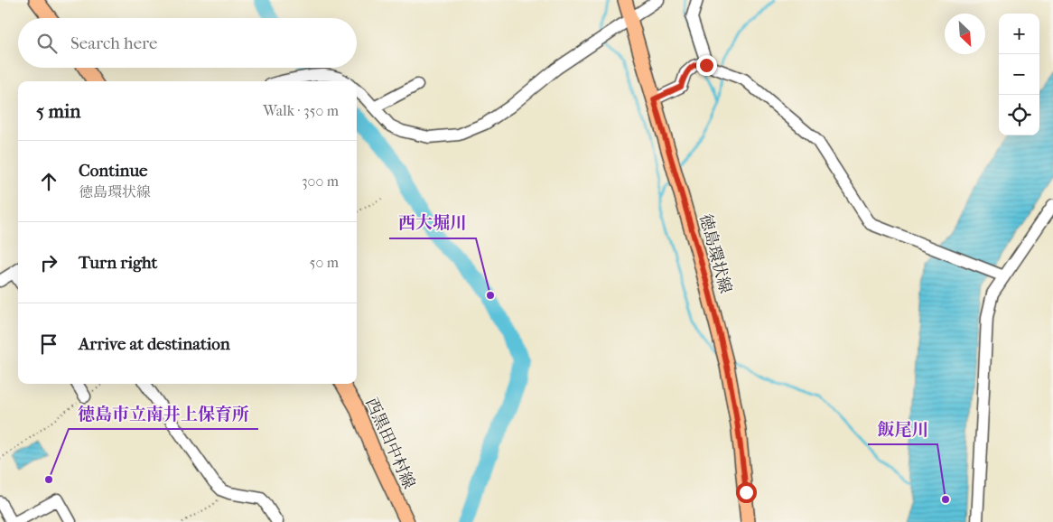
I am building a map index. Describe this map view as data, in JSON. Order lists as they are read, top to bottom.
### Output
{
  "streets": {
    "main road": ["徳島環状線", "西黒田中村線"]
  },
  "places": ["西大堀川", "徳島市立南井上保育所", "飯尾川"],
  "north": "bottom right",
  "page": {
    "map_buttons": ["+", "−"],
    "search": "Search here",
    "heading": ["5 min", "Walk · 350 m"],
    "list": [
      ["Continue", "徳島環状線", "300 m"],
      ["Turn right", "50 m"],
      "Arrive at destination"
    ]
  }
}
